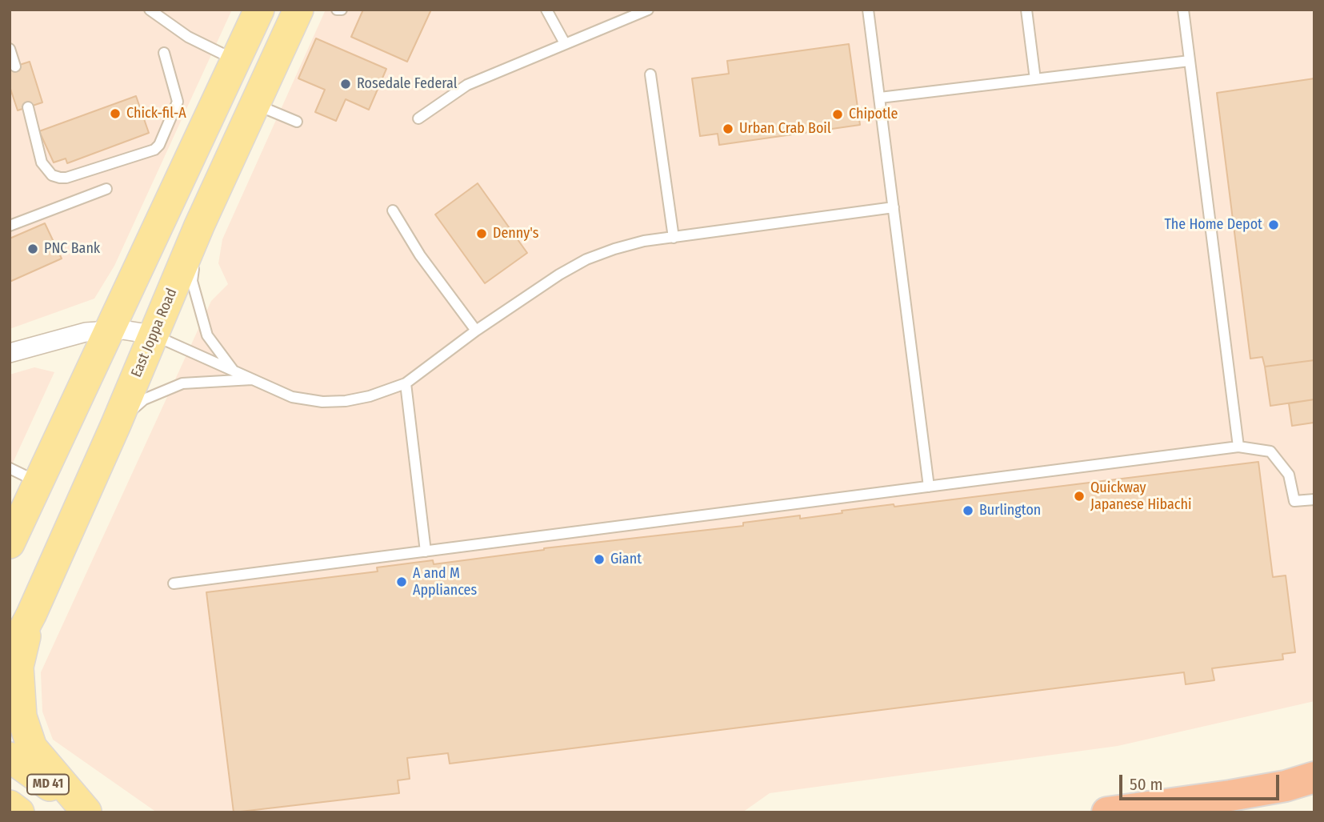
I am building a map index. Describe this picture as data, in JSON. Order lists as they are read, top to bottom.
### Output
{
  "streets": {
    "main road": ["East Joppa Road", "MD 41"]
  },
  "places": [
    "Rosedale Federal",
    "Chick-fil-A",
    "Chipotle",
    "Urban Crab Boil",
    "The Home Depot",
    "Denny's",
    "PNC Bank",
    "Quickway Japanese Hibachi",
    "Burlington",
    "Giant",
    "A and M Appliances"
  ],
  "scale_bar": "50 m"
}
